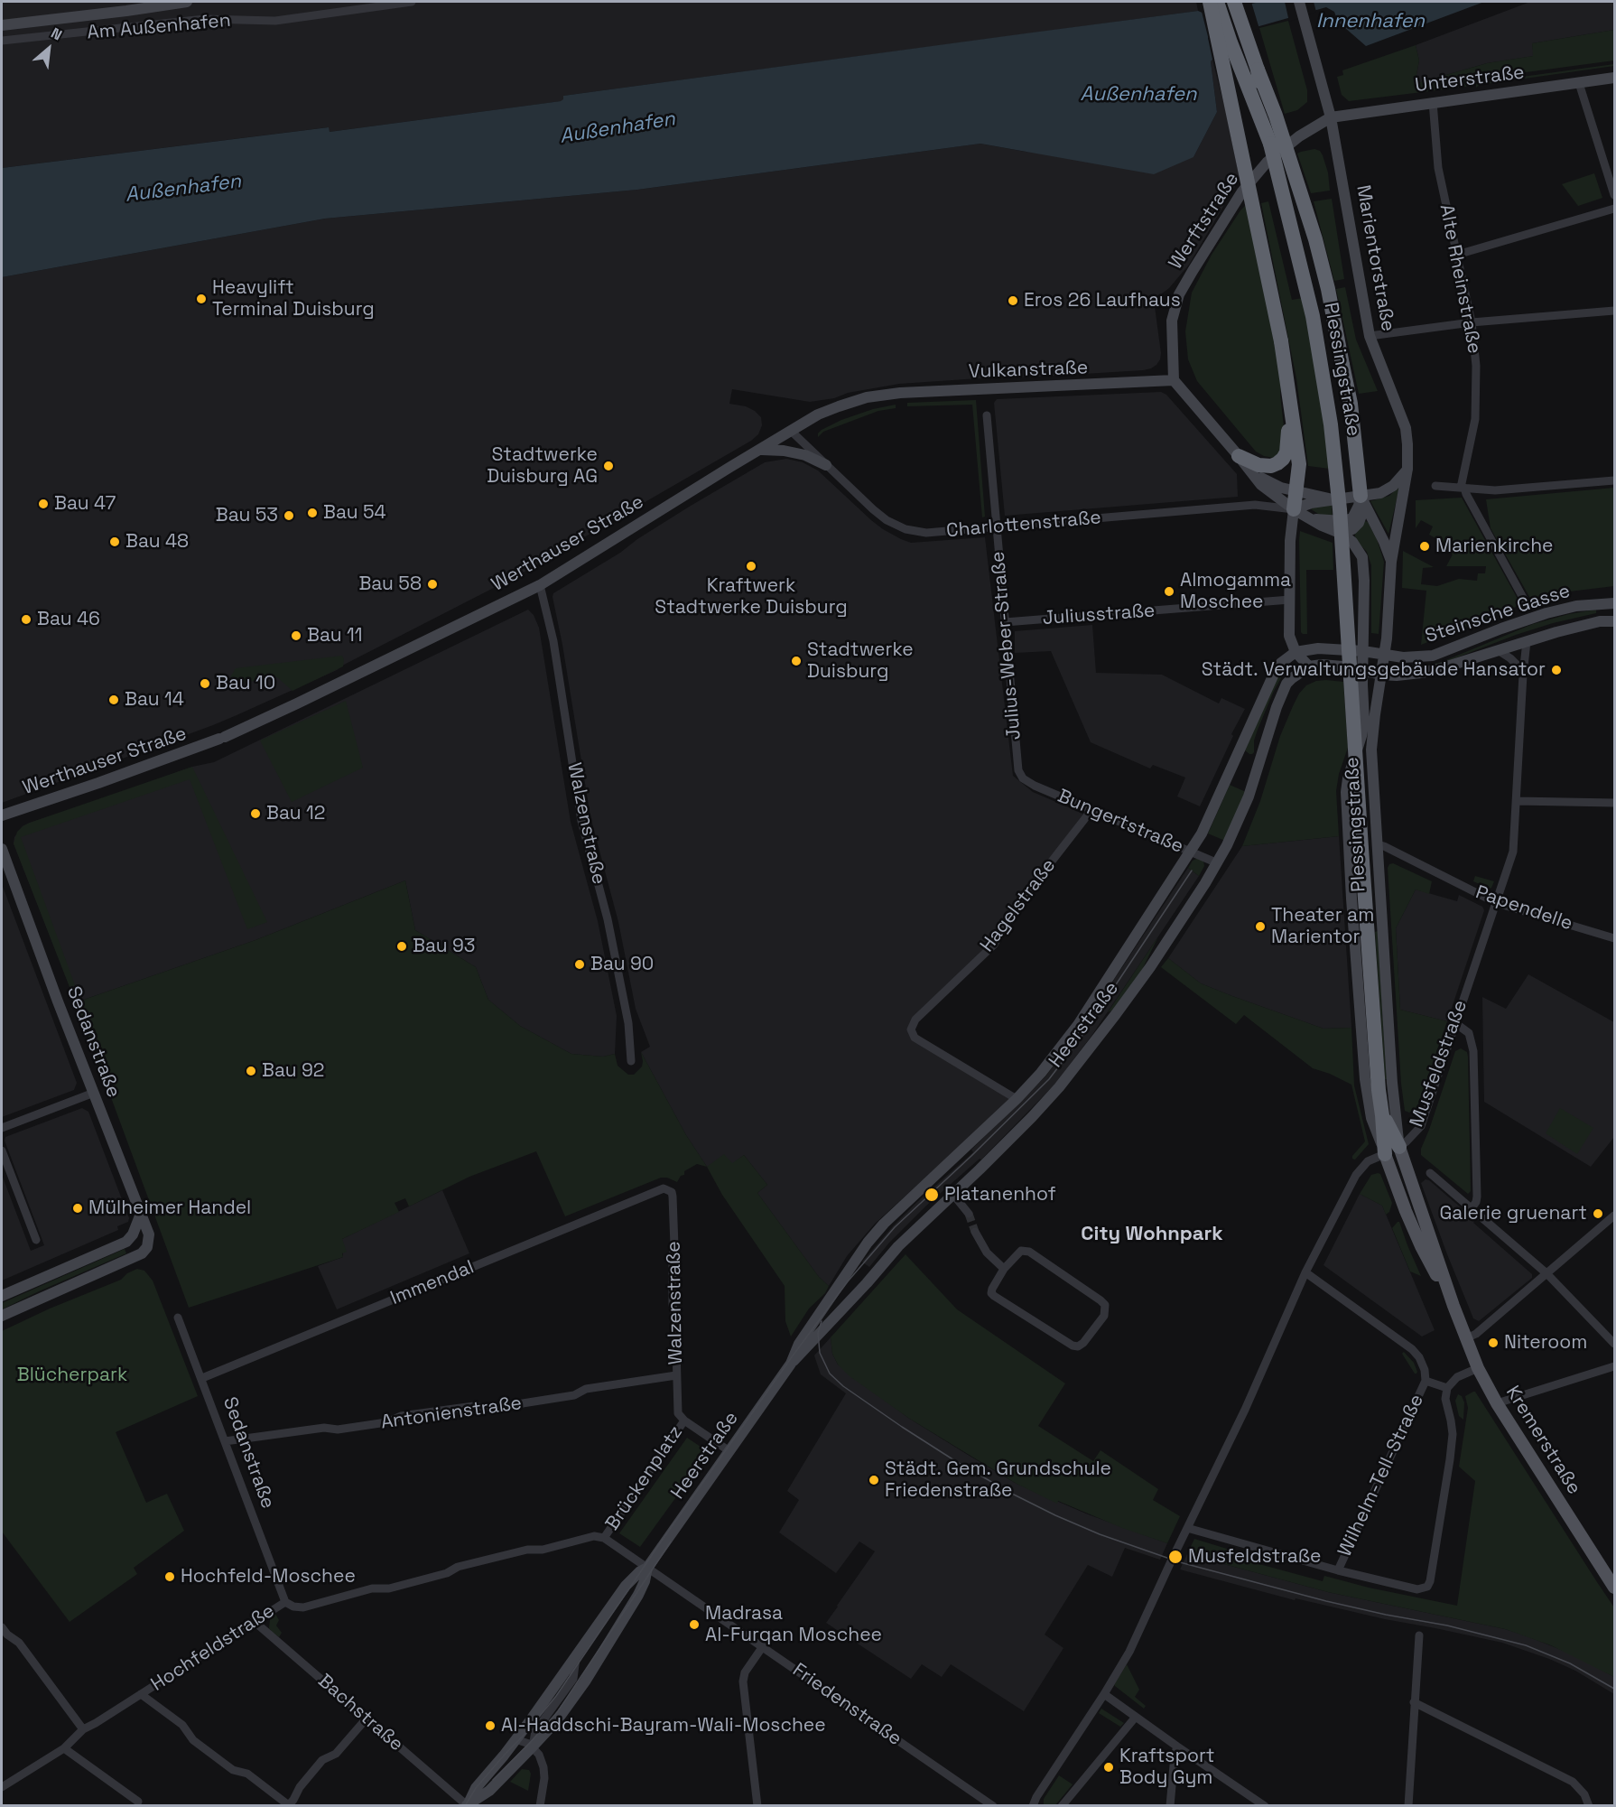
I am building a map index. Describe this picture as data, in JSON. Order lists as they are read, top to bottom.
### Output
{
  "streets": {
    "highway": ["Plessingstraße"],
    "main road": [
      "Unterstraße",
      "Werftstraße",
      "Marientorstraße",
      "Vulkanstraße",
      "Werthauser Straße",
      "Steinsche Gasse",
      "Heerstraße",
      "Sedanstraße",
      "Kremerstraße"
    ],
    "street": [
      "Am Außenhafen",
      "Alte Rheinstraße",
      "Charlottenstraße",
      "Juliusstraße",
      "Julius-Weber-Straße",
      "Bungertstraße",
      "Walzenstraße",
      "Hagelstraße",
      "Papendelle",
      "Musfeldstraße",
      "Immendal",
      "Antonienstraße",
      "Wilhelm-Tell-Straße",
      "Brückenplatz",
      "Hochfeldstraße",
      "Friedenstraße",
      "Bachstraße"
    ]
  },
  "crossings": [
    ["Unterstraße", "Werftstraße"],
    ["Unterstraße", "Marientorstraße"],
    ["Unterstraße", "Alte Rheinstraße"],
    ["Werftstraße", "Marientorstraße"],
    ["Werftstraße", "Vulkanstraße"],
    ["Marientorstraße", "Plessingstraße"],
    ["Plessingstraße", "Steinsche Gasse"],
    ["Plessingstraße", "Papendelle"],
    ["Plessingstraße", "Musfeldstraße"],
    ["Plessingstraße", "Kremerstraße"],
    ["Vulkanstraße", "Charlottenstraße"],
    ["Vulkanstraße", "Werthauser Straße"],
    ["Charlottenstraße", "Werthauser Straße"],
    ["Charlottenstraße", "Julius-Weber-Straße"],
    ["Werthauser Straße", "Walzenstraße"],
    ["Steinsche Gasse", "Heerstraße"],
    ["Steinsche Gasse", "Musfeldstraße"],
    ["Juliusstraße", "Julius-Weber-Straße"],
    ["Julius-Weber-Straße", "Bungertstraße"],
    ["Bungertstraße", "Hagelstraße"],
    ["Bungertstraße", "Heerstraße"],
    ["Walzenstraße", "Immendal"],
    ["Walzenstraße", "Antonienstraße"],
    ["Walzenstraße", "Brückenplatz"],
    ["Hagelstraße", "Heerstraße"],
    ["Papendelle", "Musfeldstraße"],
    ["Heerstraße", "Brückenplatz"],
    ["Heerstraße", "Friedenstraße"],
    ["Heerstraße", "Bachstraße"],
    ["Sedanstraße", "Immendal"],
    ["Sedanstraße", "Antonienstraße"],
    ["Sedanstraße", "Hochfeldstraße"],
    ["Musfeldstraße", "Kremerstraße"],
    ["Brückenplatz", "Hochfeldstraße"],
    ["Brückenplatz", "Friedenstraße"],
    ["Hochfeldstraße", "Bachstraße"]
  ],
  "districts": ["City Wohnpark"],
  "water": ["Innenhafen", "Außenhafen"],
  "parks": ["Blücherpark"],
  "places": [
    "Heavylift Terminal Duisburg",
    "Eros 26 Laufhaus",
    "Stadtwerke Duisburg AG",
    "Bau 47",
    "Bau 54",
    "Bau 53",
    "Bau 48",
    "Marienkirche",
    "Kraftwerk Stadtwerke Duisburg",
    "Bau 58",
    "Almogamma Moschee",
    "Bau 46",
    "Bau 11",
    "Stadtwerke Duisburg",
    "Städt. Verwaltungsgebäude Hansator",
    "Bau 10",
    "Bau 14",
    "Bau 12",
    "Theater am Marientor",
    "Bau 93",
    "Bau 90",
    "Bau 92",
    "Platanenhof",
    "Mülheimer Handel",
    "Galerie gruenart",
    "Niteroom",
    "Städt. Gem. Grundschule Friedenstraße",
    "Musfeldstraße",
    "Hochfeld-Moschee",
    "Madrasa Al-Furqan Moschee",
    "Al-Haddschi-Bayram-Wali-Moschee",
    "Kraftsport Body Gym"
  ],
  "north": "top right"
}
